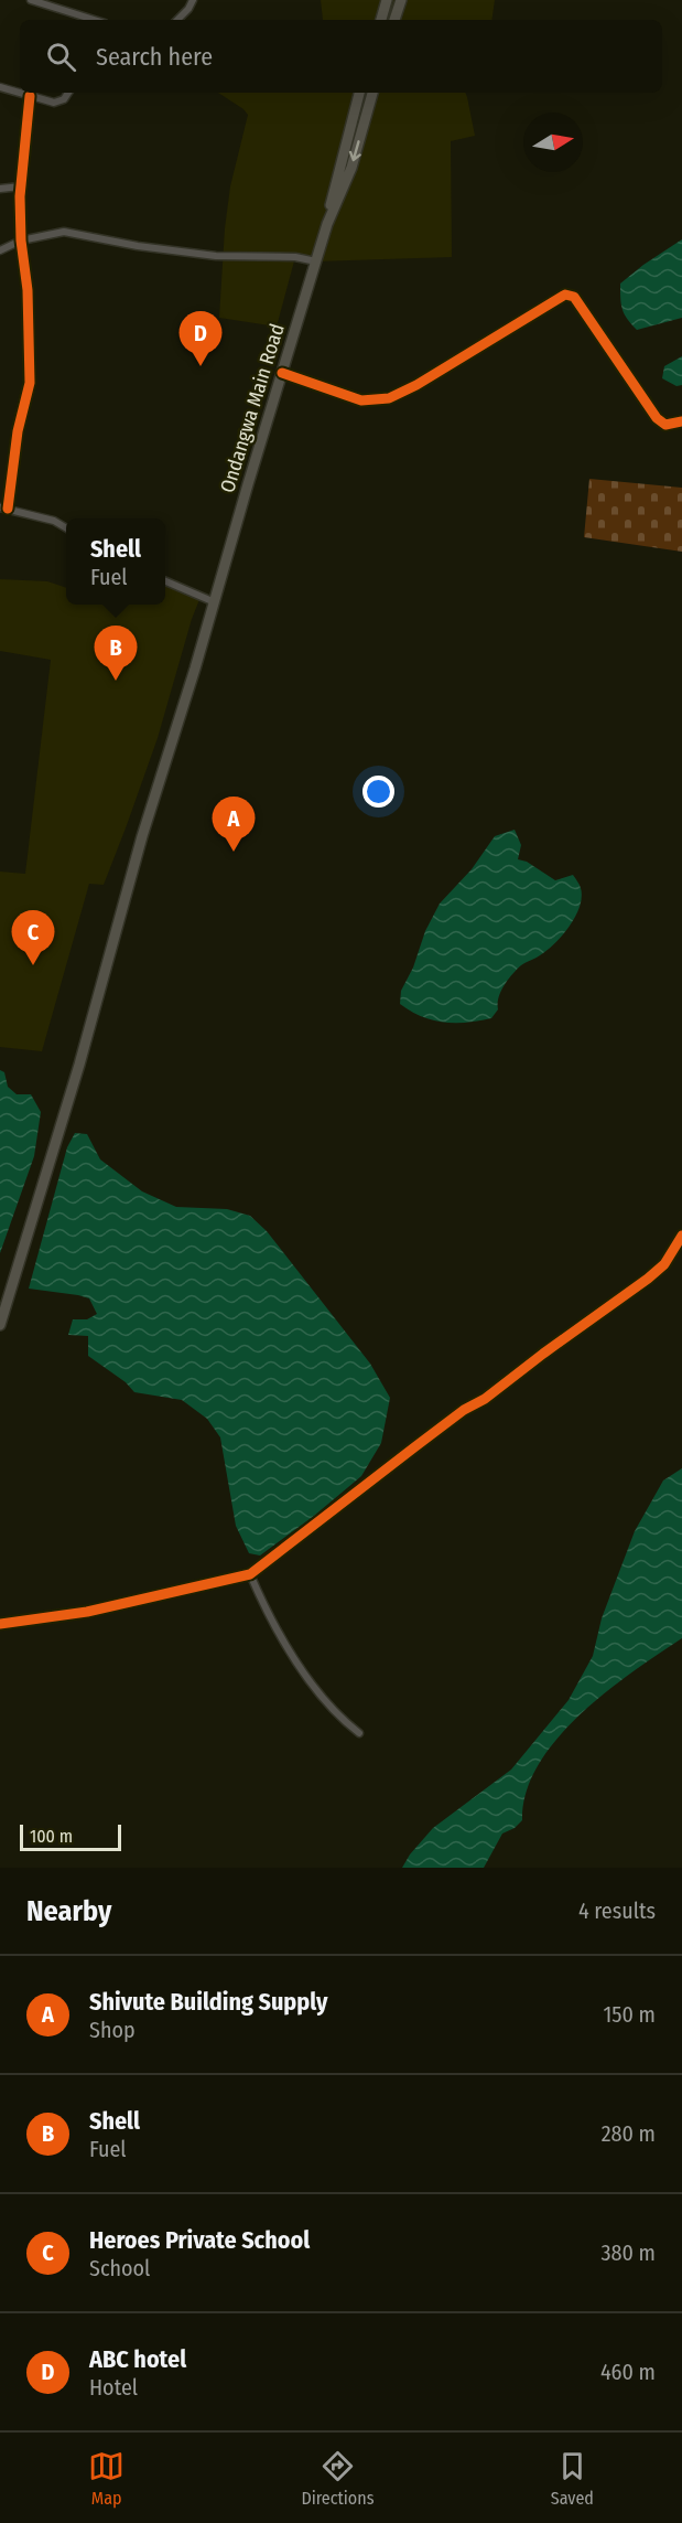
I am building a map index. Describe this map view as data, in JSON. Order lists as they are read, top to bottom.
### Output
{
  "streets": {
    "main road": ["Ondangwa Main Road"]
  },
  "scale_bar": "100 m",
  "north": "right",
  "page": {
    "search": "Search here",
    "pins": [
      "D",
      "B",
      "A",
      "C"
    ],
    "popup": ["Shell", "Fuel"],
    "scale": "100 m",
    "heading": ["Nearby", "4 results"],
    "list": [
      {
        "mark": "A",
        "name": "Shivute Building Supply",
        "note": "Shop",
        "value": "150 m"
      },
      {
        "mark": "B",
        "name": "Shell",
        "note": "Fuel",
        "value": "280 m"
      },
      {
        "mark": "C",
        "name": "Heroes Private School",
        "note": "School",
        "value": "380 m"
      },
      {
        "mark": "D",
        "name": "ABC hotel",
        "note": "Hotel",
        "value": "460 m"
      }
    ],
    "nav": ["Map", "Directions", "Saved"]
  }
}
